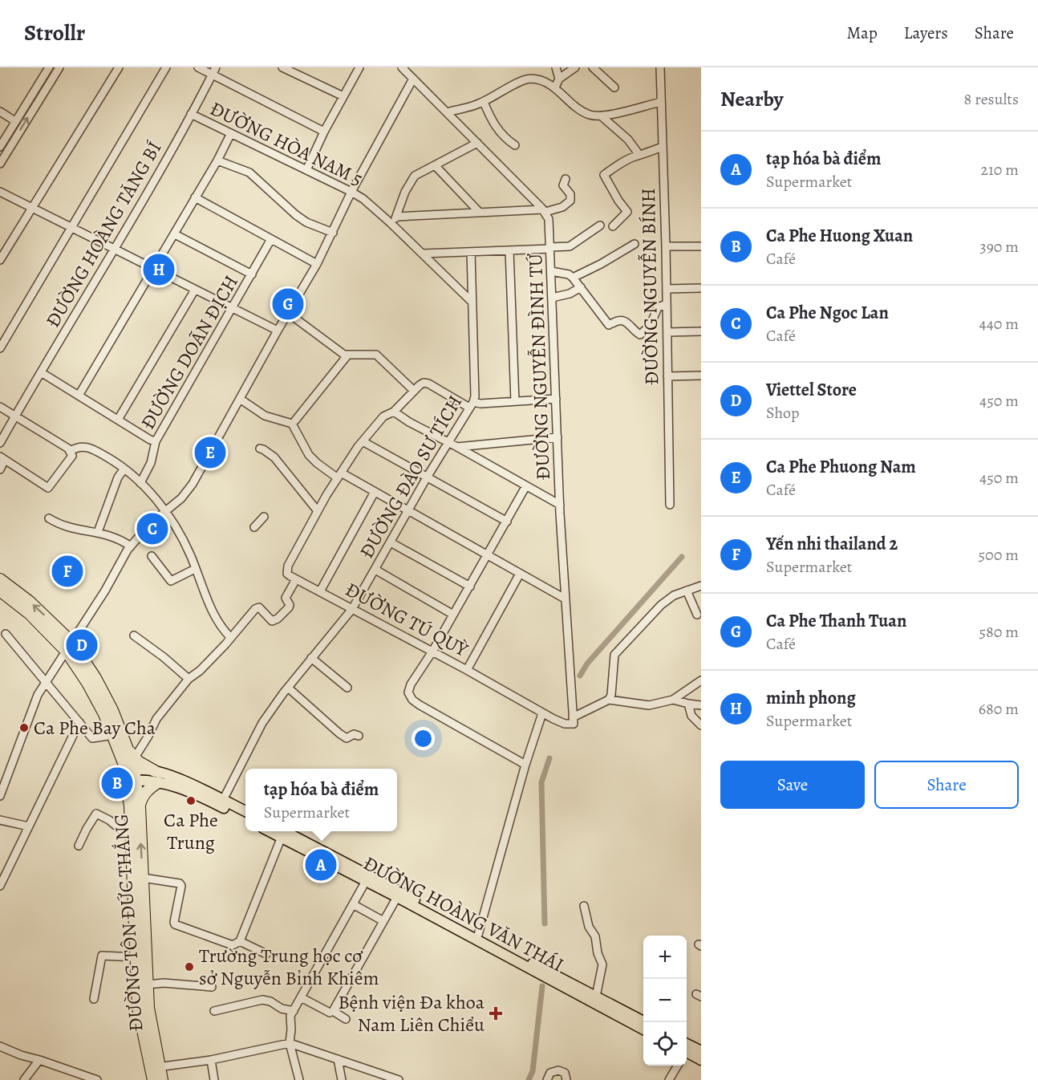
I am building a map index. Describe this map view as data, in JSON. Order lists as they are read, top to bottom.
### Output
{
  "streets": {
    "highway": ["ĐƯỜNG TÔN ĐỨC THẮNG"],
    "main road": ["ĐƯỜNG HOÀNG VĂN THÁI"],
    "street": [
      "ĐƯỜNG HÒA NAM 5",
      "ĐƯỜNG HOÀNG TĂNG BÍ",
      "ĐƯỜNG NGUYỄN BÍNH",
      "ĐƯỜNG DOÃN ĐỊCH",
      "ĐƯỜNG NGUYỄN ĐÌNH TỨ",
      "ĐƯỜNG ĐÀO SƯ TÍCH",
      "ĐƯỜNG TÚ QUỲ"
    ]
  },
  "crossings": [
    ["ĐƯỜNG HÒA NAM 5", "ĐƯỜNG HOÀNG TĂNG BÍ"],
    ["ĐƯỜNG HÒA NAM 5", "ĐƯỜNG ĐÀO SƯ TÍCH"],
    ["ĐƯỜNG NGUYỄN ĐÌNH TỨ", "ĐƯỜNG TÚ QUỲ"],
    ["ĐƯỜNG ĐÀO SƯ TÍCH", "ĐƯỜNG TÚ QUỲ"]
  ],
  "places": {
    "other": ["Ca Phe Bay Cha", "Ca Phe Trung", "Trường Trung học cơ sở Nguyễn Bỉnh Khiêm"],
    "health": ["Bệnh viện Đa khoa Nam Liên Chiểu"]
  },
  "page": {
    "header": "Strollr",
    "nav": ["Map", "Layers", "Share"],
    "heading": ["Nearby", "8 results"],
    "list": [
      {
        "mark": "A",
        "name": "tạp hóa bà điểm",
        "note": "Supermarket",
        "value": "210 m"
      },
      {
        "mark": "B",
        "name": "Ca Phe Huong Xuan",
        "note": "Café",
        "value": "390 m"
      },
      {
        "mark": "C",
        "name": "Ca Phe Ngoc Lan",
        "note": "Café",
        "value": "440 m"
      },
      {
        "mark": "D",
        "name": "Viettel Store",
        "note": "Shop",
        "value": "450 m"
      },
      {
        "mark": "E",
        "name": "Ca Phe Phuong Nam",
        "note": "Café",
        "value": "450 m"
      },
      {
        "mark": "F",
        "name": "Yến nhi thailand 2",
        "note": "Supermarket",
        "value": "500 m"
      },
      {
        "mark": "G",
        "name": "Ca Phe Thanh Tuan",
        "note": "Café",
        "value": "580 m"
      },
      {
        "mark": "H",
        "name": "minh phong",
        "note": "Supermarket",
        "value": "680 m"
      }
    ],
    "pins": [
      "H",
      "G",
      "E",
      "C",
      "F",
      "D",
      "B",
      "A"
    ],
    "buttons": ["Save", "Share"],
    "popup": ["tạp hóa bà điểm", "Supermarket"],
    "map_buttons": ["+", "−"]
  }
}
